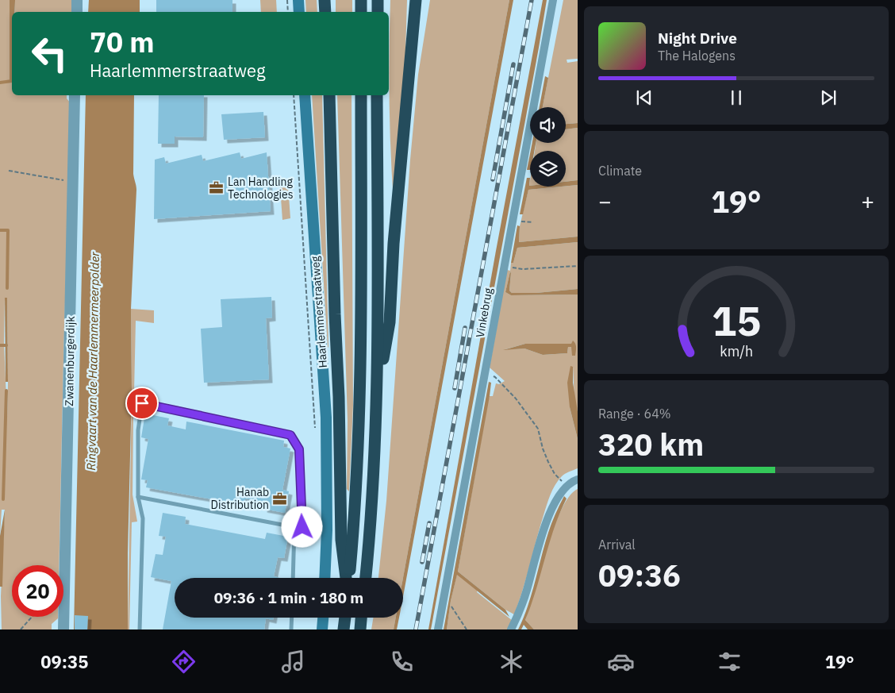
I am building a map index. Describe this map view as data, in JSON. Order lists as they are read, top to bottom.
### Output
{
  "streets": {
    "main road": ["Haarlemmerstraatweg"],
    "street": ["Vinkebrug", "Zwanenburgerdijk"]
  },
  "water": ["Ringvaart van de Haarlemmermeerpolder"],
  "places": {
    "office": ["Lan Handling Technologies", "Hanab Distribution"]
  },
  "page": {
    "turn": ["70 m", "Haarlemmerstraatweg"],
    "song": ["Night Drive", "The Halogens"],
    "tile": [
      "Climate",
      ["Range · 64%", "320 km"],
      ["Arrival", "09:36"]
    ],
    "heat": ["−", "19°", "+"],
    "limit": "20",
    "trip": "09:36 · 1 min · 180 m",
    "tabs": ["09:35", "19°"],
    "gauge": ["15", "km/h"]
  }
}
